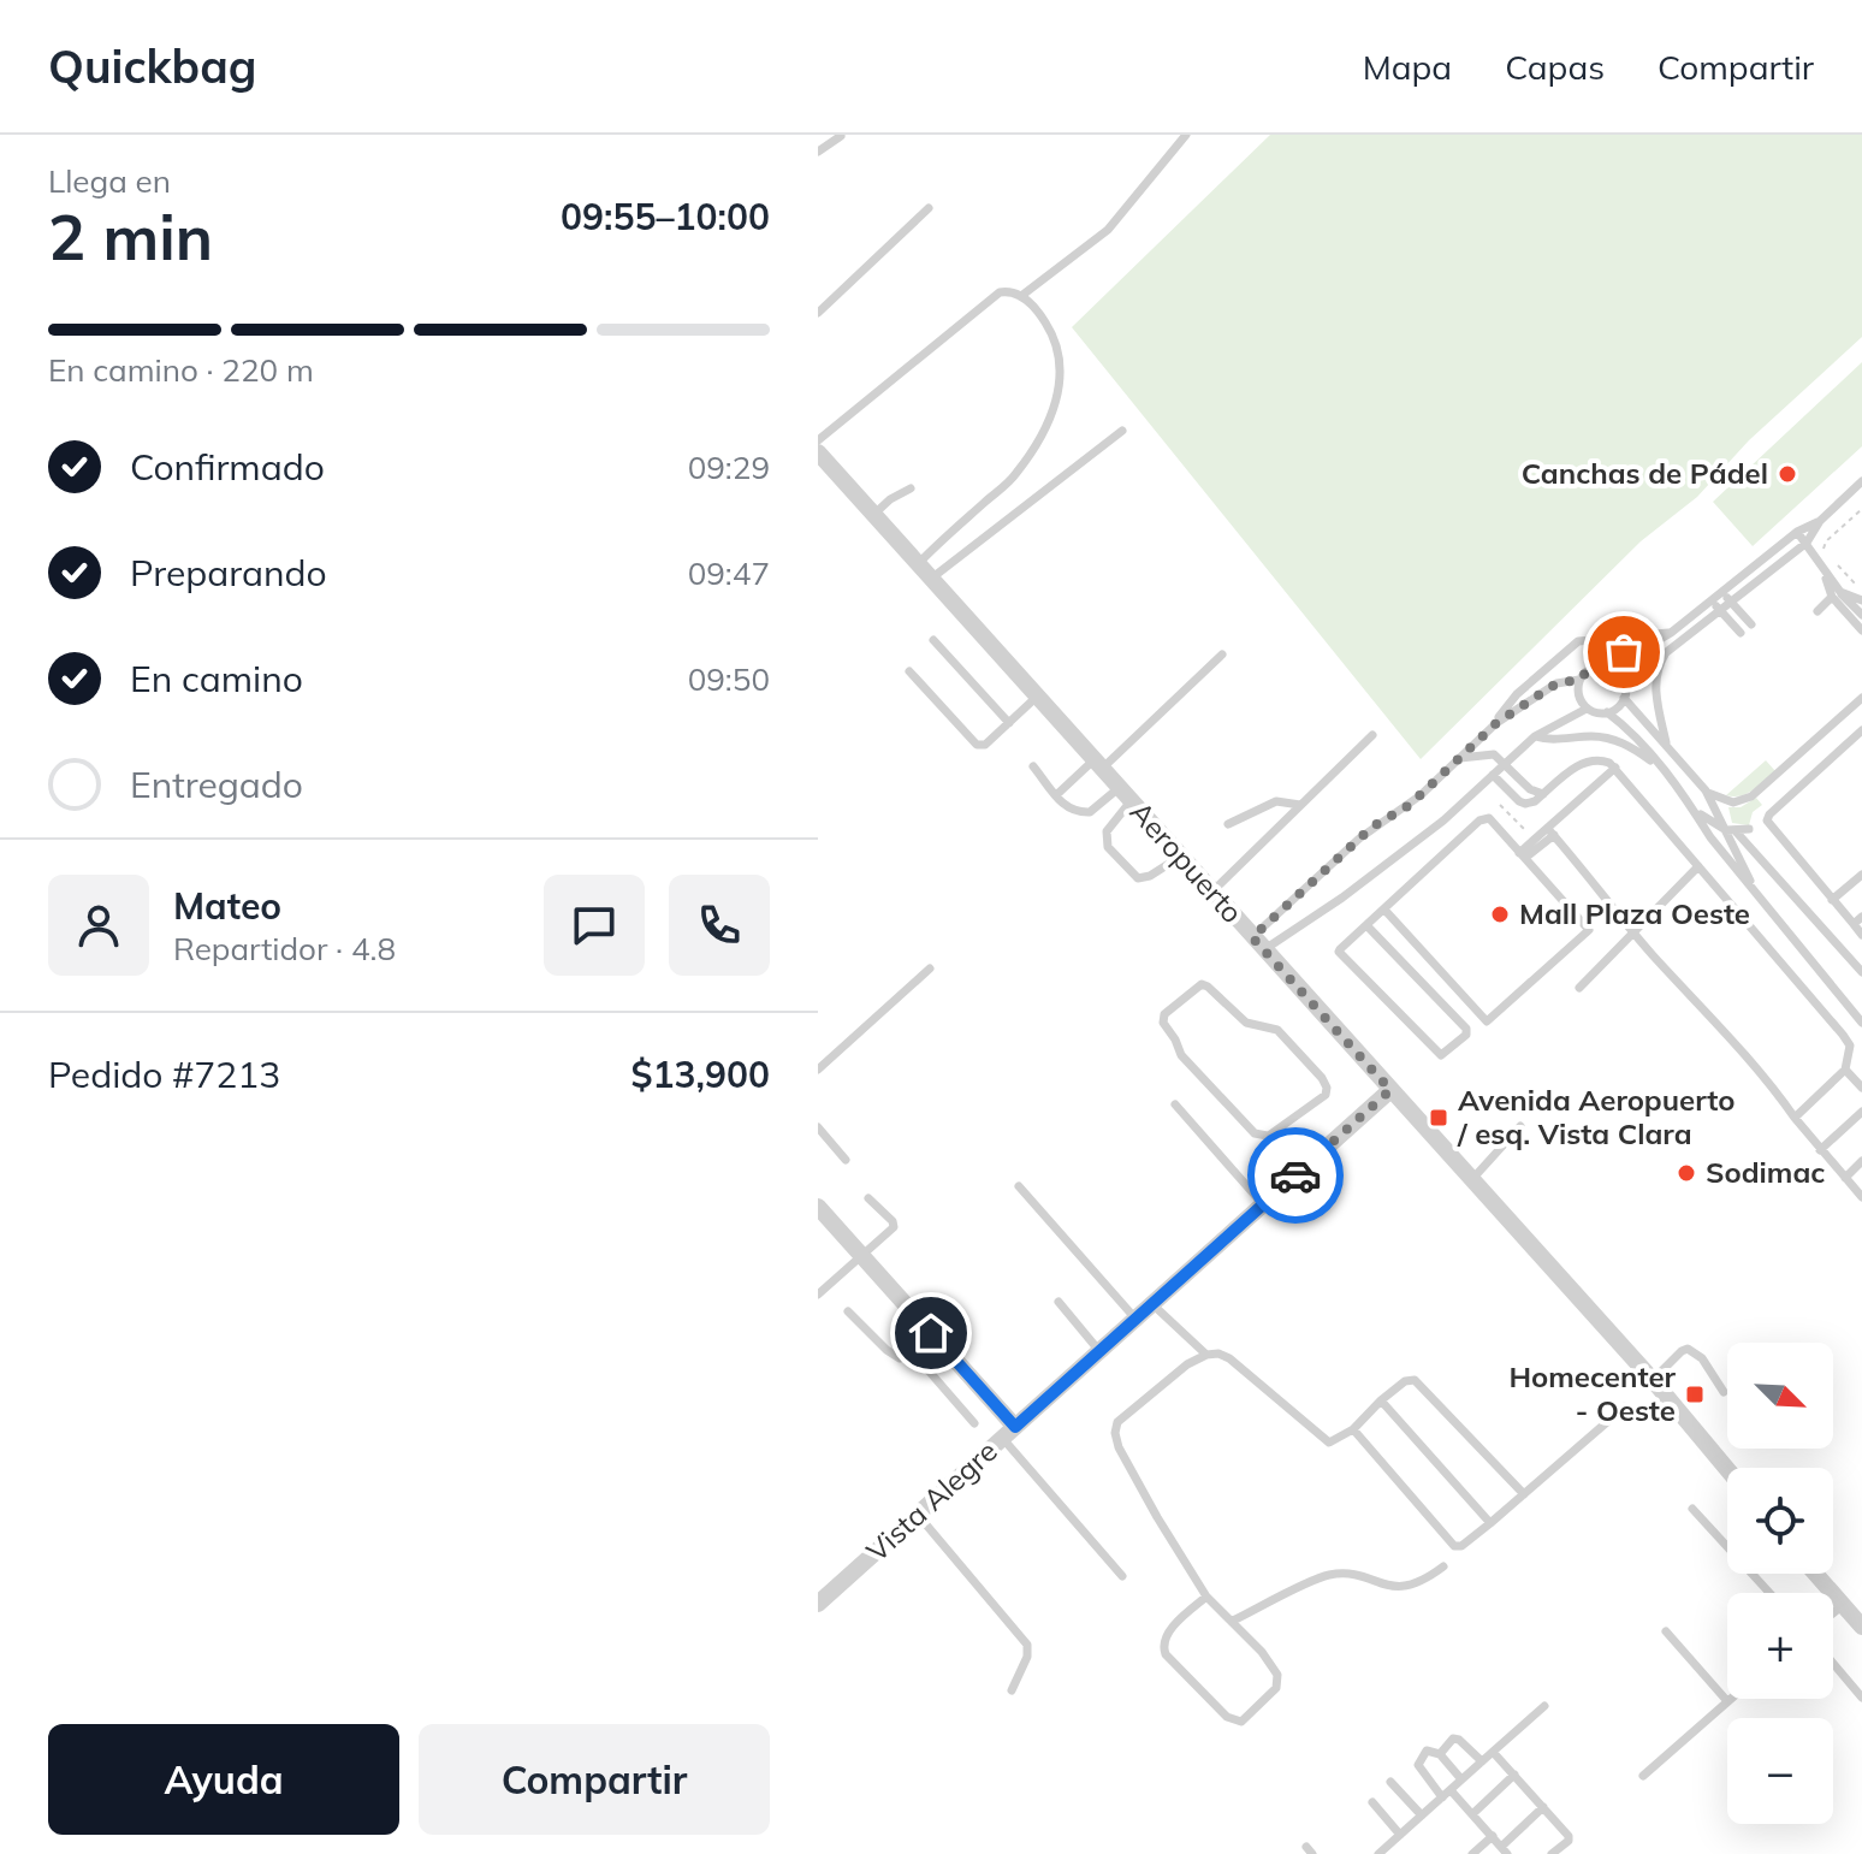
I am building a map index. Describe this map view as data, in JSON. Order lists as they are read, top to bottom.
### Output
{
  "streets": {
    "street": ["Aeropuerto", "Vista Alegre"]
  },
  "crossings": [
    ["Aeropuerto", "Vista Alegre"]
  ],
  "places": {
    "other": ["Canchas de Pádel", "Mall Plaza Oeste", "Sodimac"],
    "transit": ["Avenida Aeropuerto / esq. Vista Clara", "Homecenter - Oeste"]
  },
  "north": "bottom right",
  "page": {
    "header": "Quickbag",
    "nav": ["Mapa", "Capas", "Compartir"],
    "heading": ["2 min", "Llega en", "09:55–10:00"],
    "panel": [
      "Mateo",
      "Repartidor · 4.8",
      "Pedido #7213",
      "$13,900"
    ],
    "bar": "En camino · 220 m",
    "list": [
      ["Confirmado", "09:29"],
      ["Preparando", "09:47"],
      ["En camino", "09:50"],
      "Entregado"
    ],
    "map_buttons": ["+", "−"],
    "buttons": ["Ayuda", "Compartir"]
  }
}
